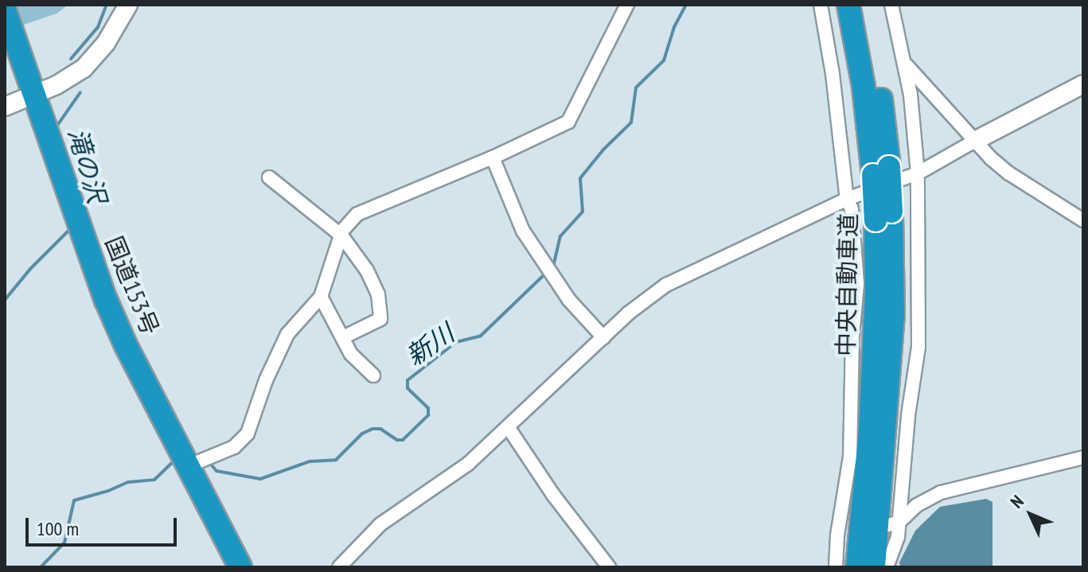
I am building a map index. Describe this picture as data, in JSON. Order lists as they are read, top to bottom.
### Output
{
  "streets": {
    "highway": ["中央自動車道", "国道153号"]
  },
  "water": ["滝の沢", "新川"],
  "scale_bar": "100 m",
  "north": "top left"
}
